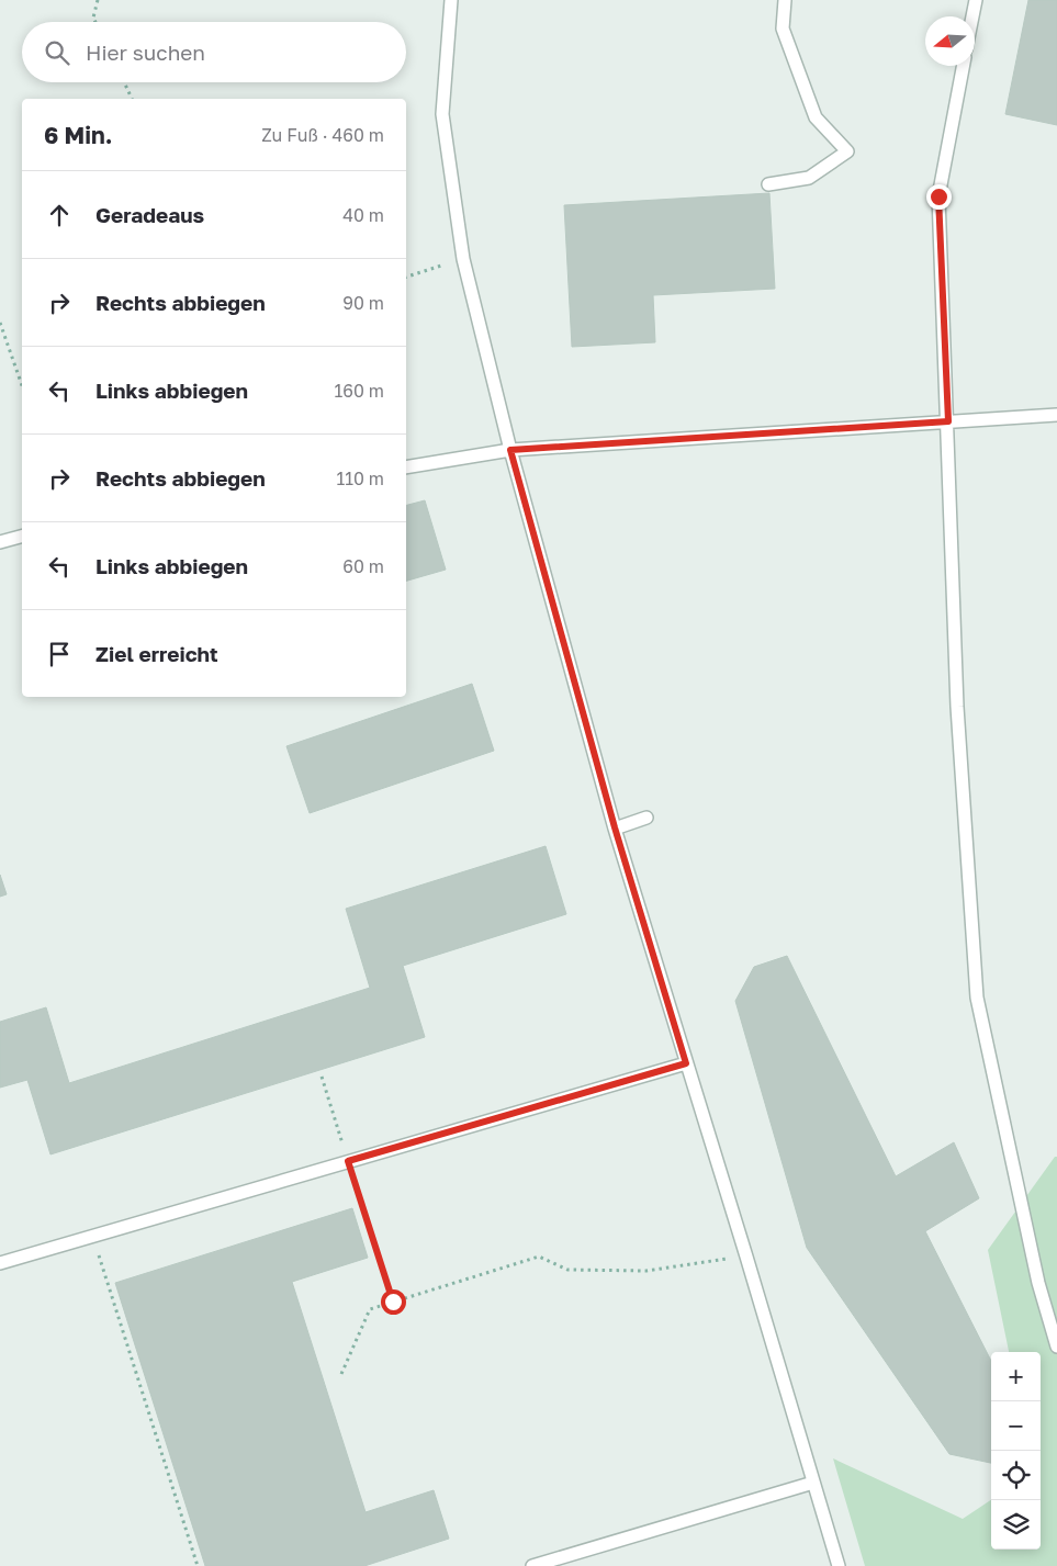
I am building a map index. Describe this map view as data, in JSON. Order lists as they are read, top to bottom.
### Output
{
  "north": "left",
  "page": {
    "search": "Hier suchen",
    "heading": ["6 Min.", "Zu Fuß · 460 m"],
    "list": [
      ["Geradeaus", "40 m"],
      ["Rechts abbiegen", "90 m"],
      ["Links abbiegen", "160 m"],
      ["Rechts abbiegen", "110 m"],
      ["Links abbiegen", "60 m"],
      "Ziel erreicht"
    ],
    "map_buttons": ["+", "−"]
  }
}
